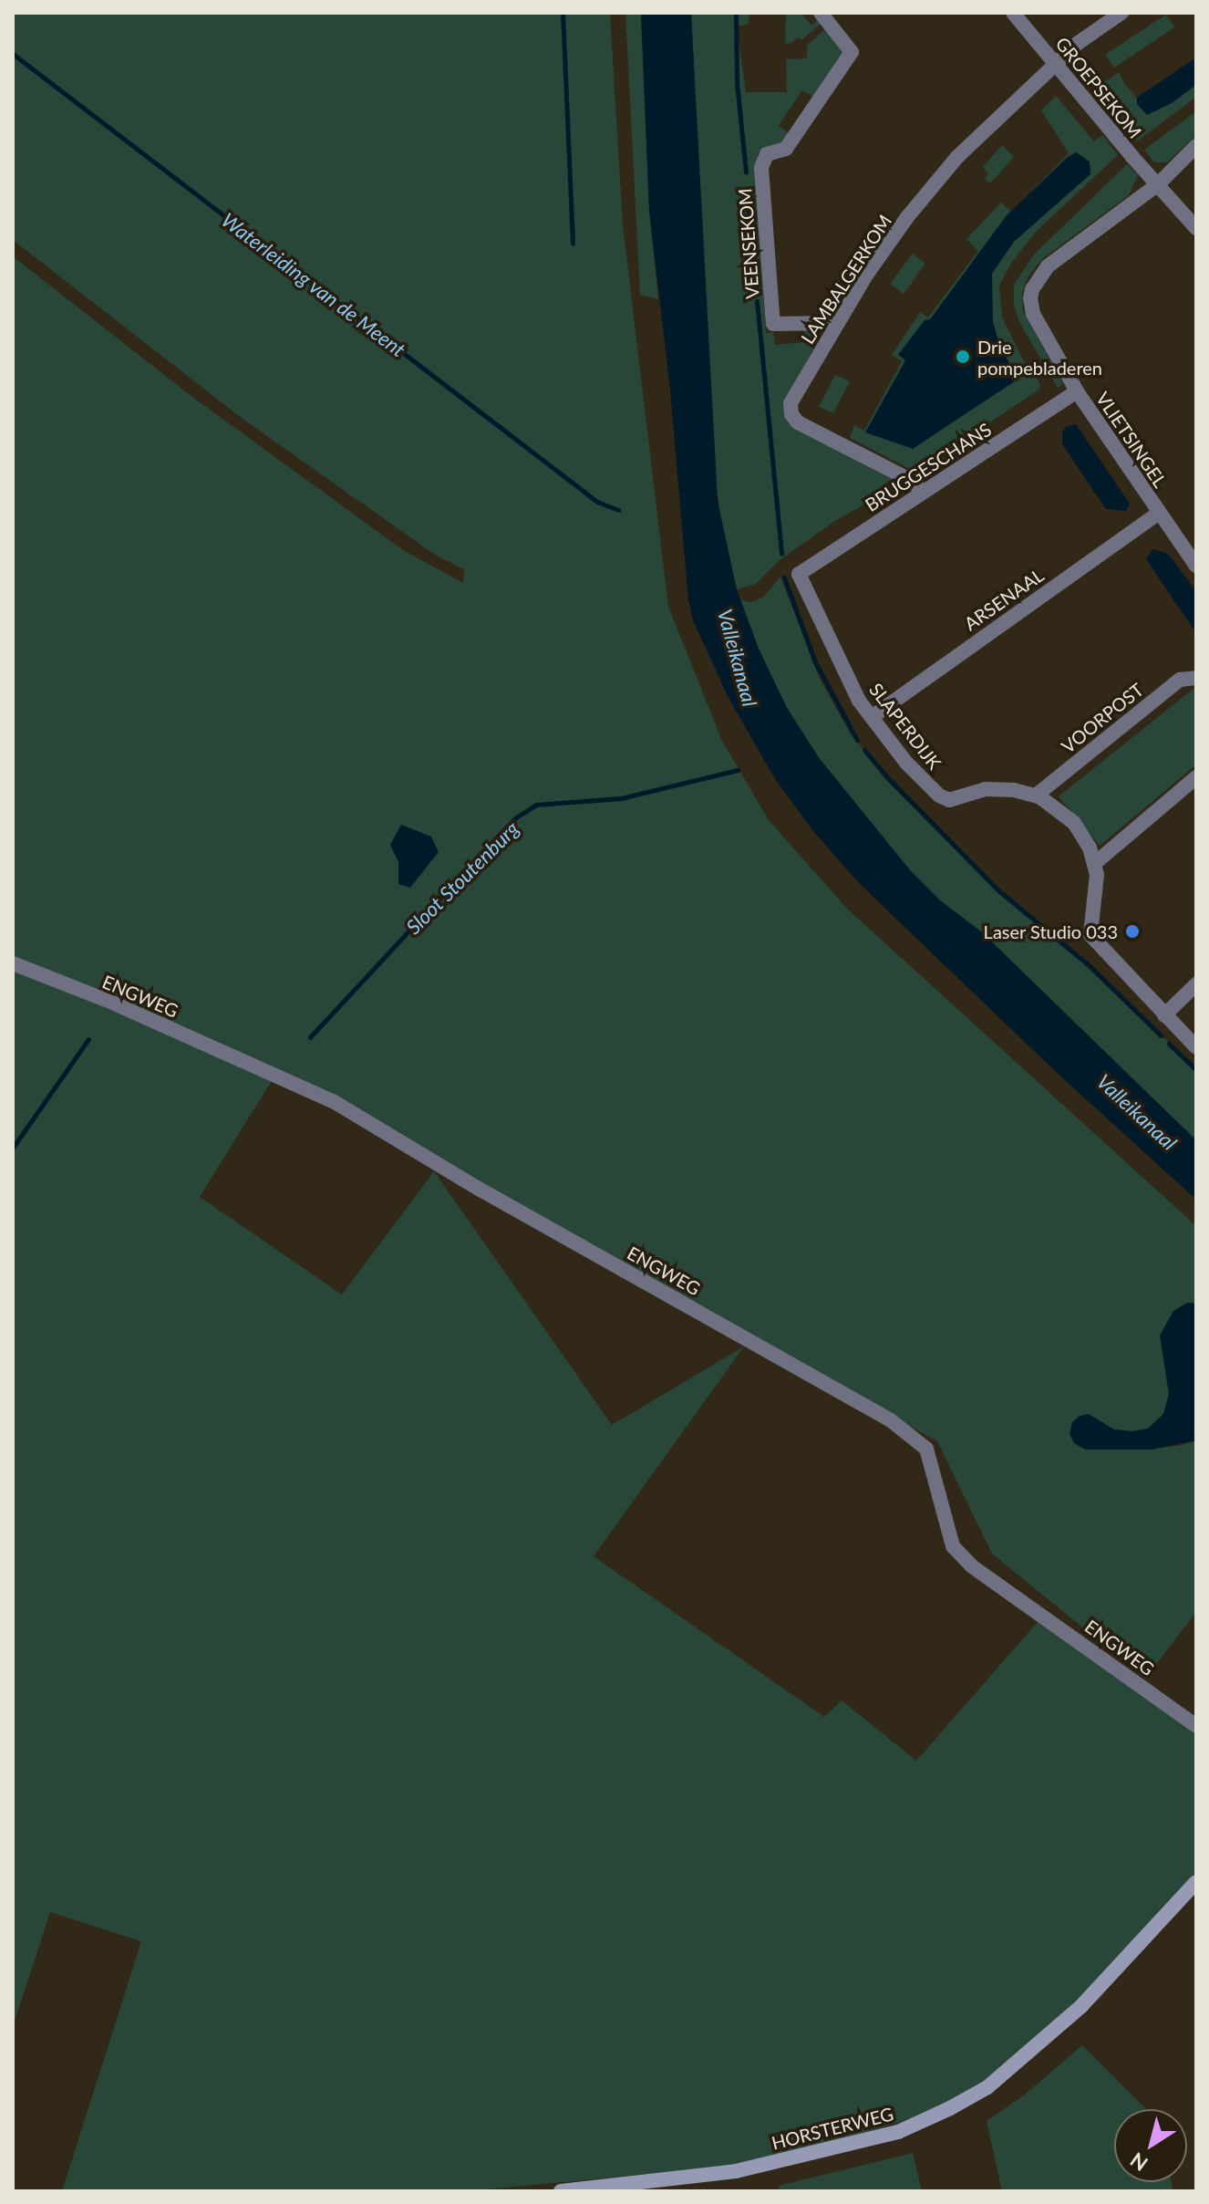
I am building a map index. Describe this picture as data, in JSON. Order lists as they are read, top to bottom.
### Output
{
  "streets": {
    "street": [
      "GROEPSEKOM",
      "VEENSEKOM",
      "LAMBALGERKOM",
      "VLIETSINGEL",
      "BRUGGESCHANS",
      "ARSENAAL",
      "VOORPOST",
      "SLAPERDIJK",
      "ENGWEG",
      "HORSTERWEG"
    ]
  },
  "crossings": [
    ["GROEPSEKOM", "LAMBALGERKOM"],
    ["GROEPSEKOM", "VLIETSINGEL"],
    ["VEENSEKOM", "LAMBALGERKOM"],
    ["LAMBALGERKOM", "BRUGGESCHANS"],
    ["VLIETSINGEL", "BRUGGESCHANS"],
    ["VLIETSINGEL", "ARSENAAL"],
    ["BRUGGESCHANS", "SLAPERDIJK"],
    ["ARSENAAL", "SLAPERDIJK"],
    ["VOORPOST", "SLAPERDIJK"]
  ],
  "water": ["Waterleiding van de Meent", "Valleikanaal", "Sloot Stoutenburg"],
  "places": ["Drie pompebladeren", "Laser Studio 033"],
  "north": "bottom left"
}
